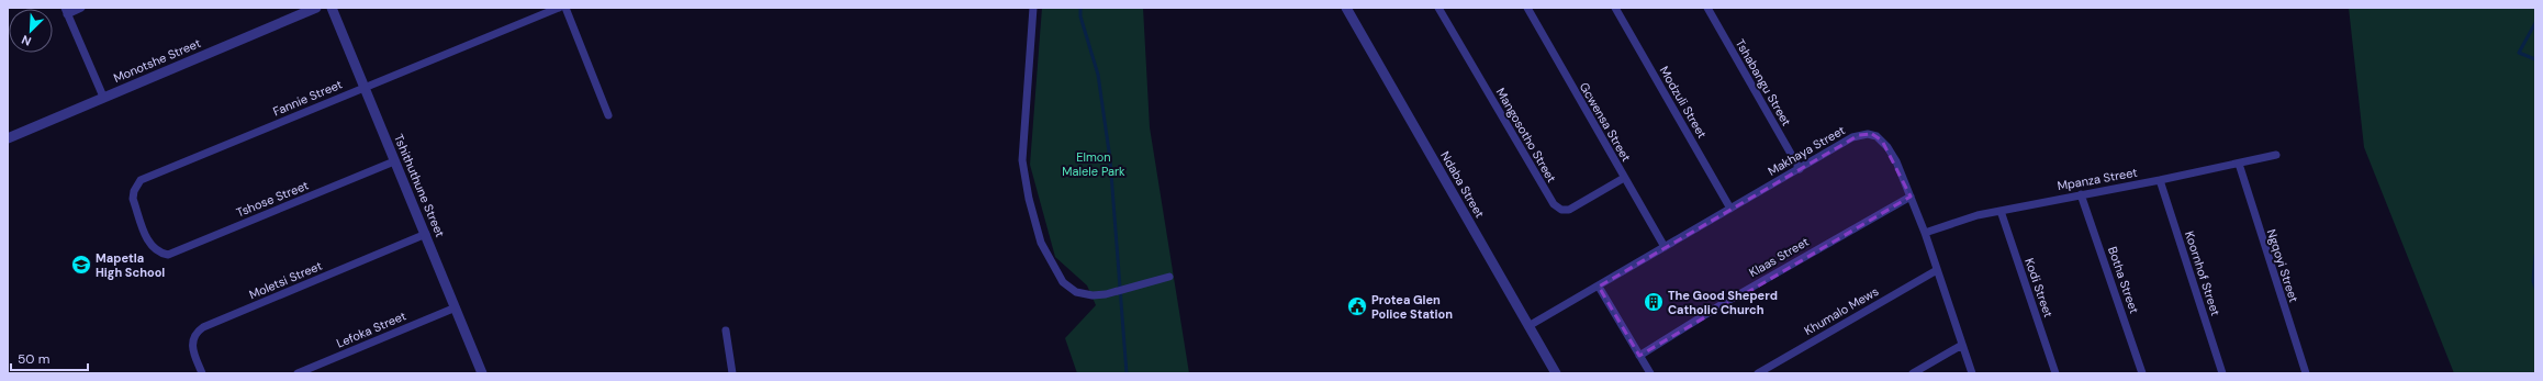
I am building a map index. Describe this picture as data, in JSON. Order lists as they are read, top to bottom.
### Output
{
  "streets": {
    "street": [
      "Monotshe Street",
      "Tshabangu Street",
      "Fannie Street",
      "Modzuli Street",
      "Gcwensa Street",
      "Mangosotho Street",
      "Makhaya Street",
      "Mpanza Street",
      "Ndaba Street",
      "Tshithuthune Street",
      "Tshose Street",
      "Klaas Street",
      "Ngqoyi Street",
      "Koornhof Street",
      "Moletsi Street",
      "Botha Street",
      "Kodi Street",
      "Khumalo Mews",
      "Lefoka Street"
    ]
  },
  "crossings": [
    ["Tshabangu Street", "Makhaya Street"],
    ["Fannie Street", "Tshithuthune Street"],
    ["Fannie Street", "Tshose Street"],
    ["Modzuli Street", "Makhaya Street"],
    ["Gcwensa Street", "Mangosotho Street"],
    ["Gcwensa Street", "Makhaya Street"],
    ["Makhaya Street", "Mpanza Street"],
    ["Makhaya Street", "Ndaba Street"],
    ["Makhaya Street", "Klaas Street"],
    ["Makhaya Street", "Khumalo Mews"],
    ["Mpanza Street", "Ngqoyi Street"],
    ["Mpanza Street", "Koornhof Street"],
    ["Mpanza Street", "Botha Street"],
    ["Mpanza Street", "Kodi Street"],
    ["Tshithuthune Street", "Tshose Street"],
    ["Tshithuthune Street", "Moletsi Street"],
    ["Tshithuthune Street", "Lefoka Street"]
  ],
  "parks": ["Elmon Malele Park"],
  "places": {
    "school or university": ["Mapetla High School"],
    "building": ["The Good Sheperd Catholic Church"],
    "public building": ["Protea Glen Police Station"]
  },
  "scale_bar": "50 m",
  "north": "bottom left"
}
